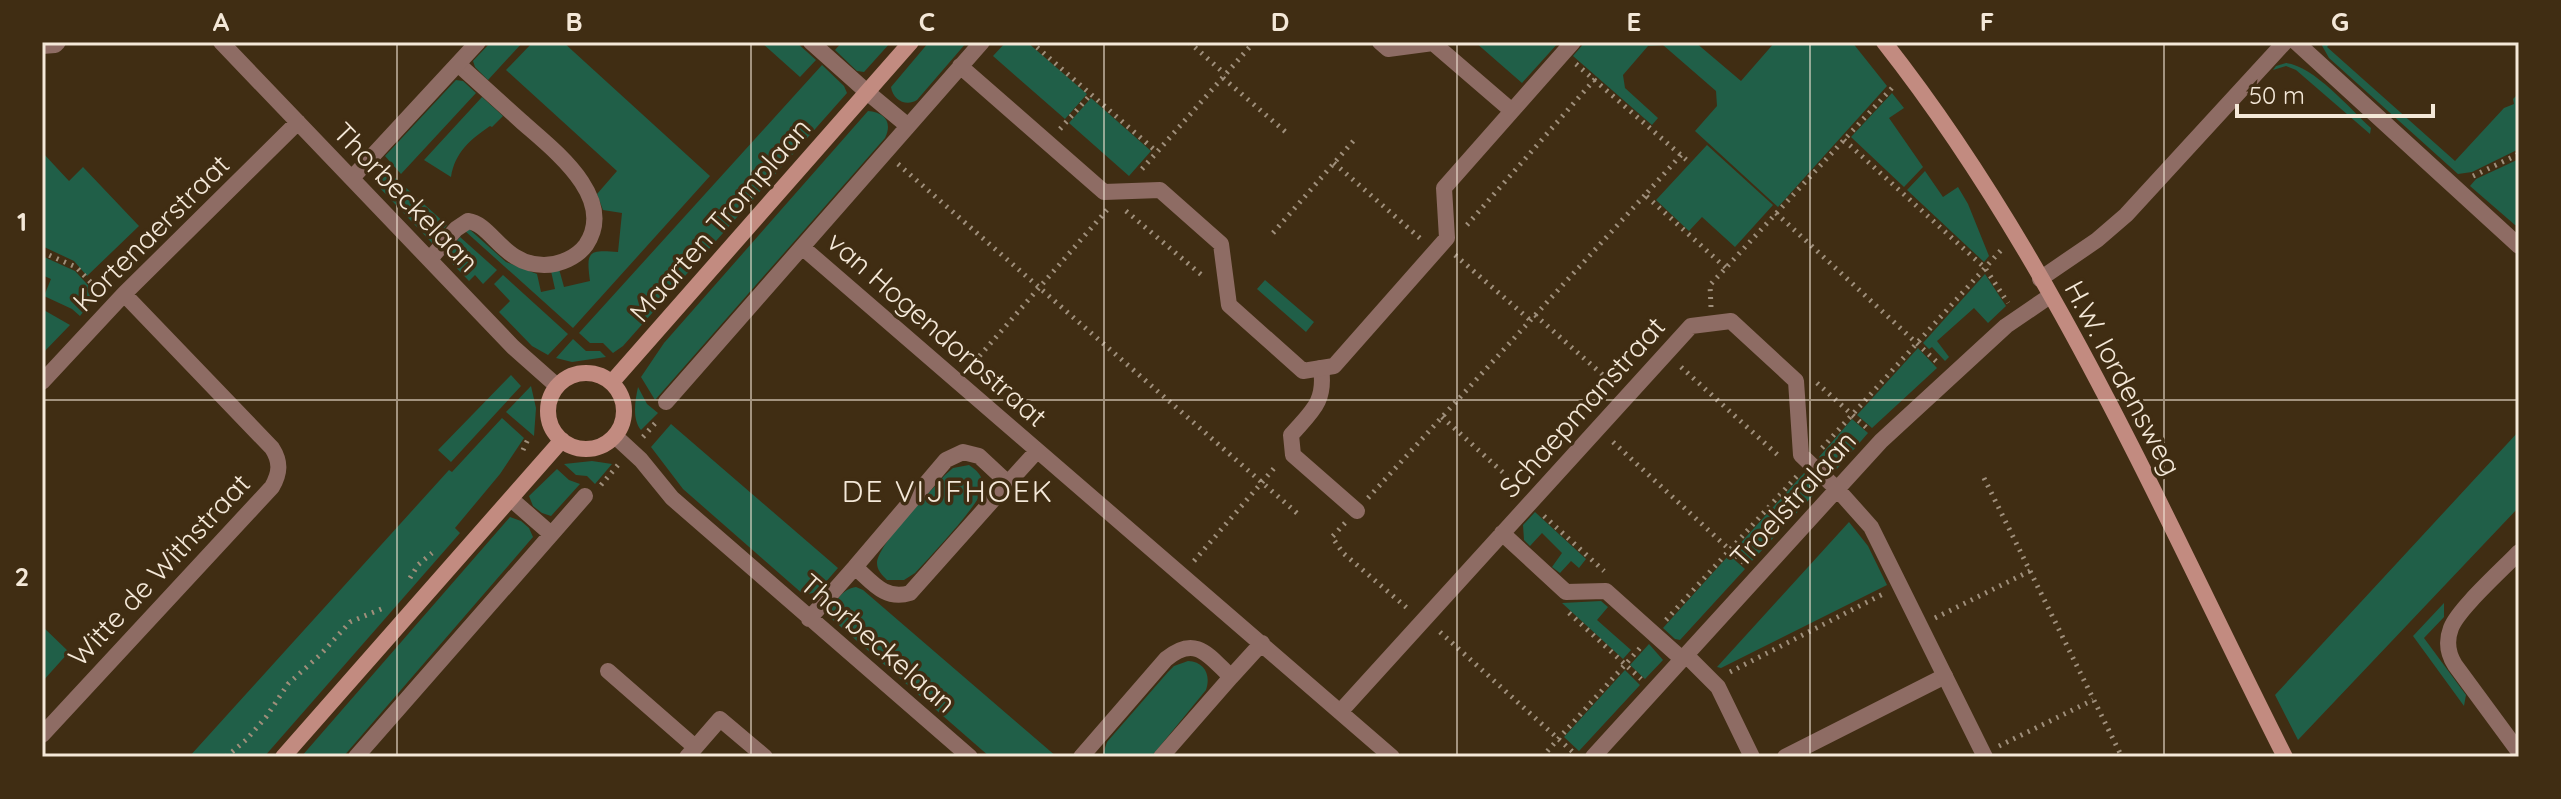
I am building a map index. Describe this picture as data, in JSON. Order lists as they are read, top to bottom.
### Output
{
  "streets": {
    "street": [
      "Thorbeckelaan",
      "Maarten Tromplaan",
      "Kortenaerstraat",
      "van Hogendorpstraat",
      "H.W. Iordensweg",
      "Schaepmanstraat",
      "Troelstralaan",
      "Witte de Withstraat"
    ]
  },
  "crossings": [
    ["Thorbeckelaan", "Maarten Tromplaan"],
    ["Thorbeckelaan", "Kortenaerstraat"],
    ["Kortenaerstraat", "Witte de Withstraat"],
    ["van Hogendorpstraat", "Schaepmanstraat"],
    ["H.W. Iordensweg", "Troelstralaan"]
  ],
  "districts": ["DE VIJFHOEK"],
  "scale_bar": "50 m",
  "grid": {
    "columns": [
      "A",
      "B",
      "C",
      "D",
      "E",
      "F",
      "G"
    ],
    "rows": ["1", "2"]
  }
}
